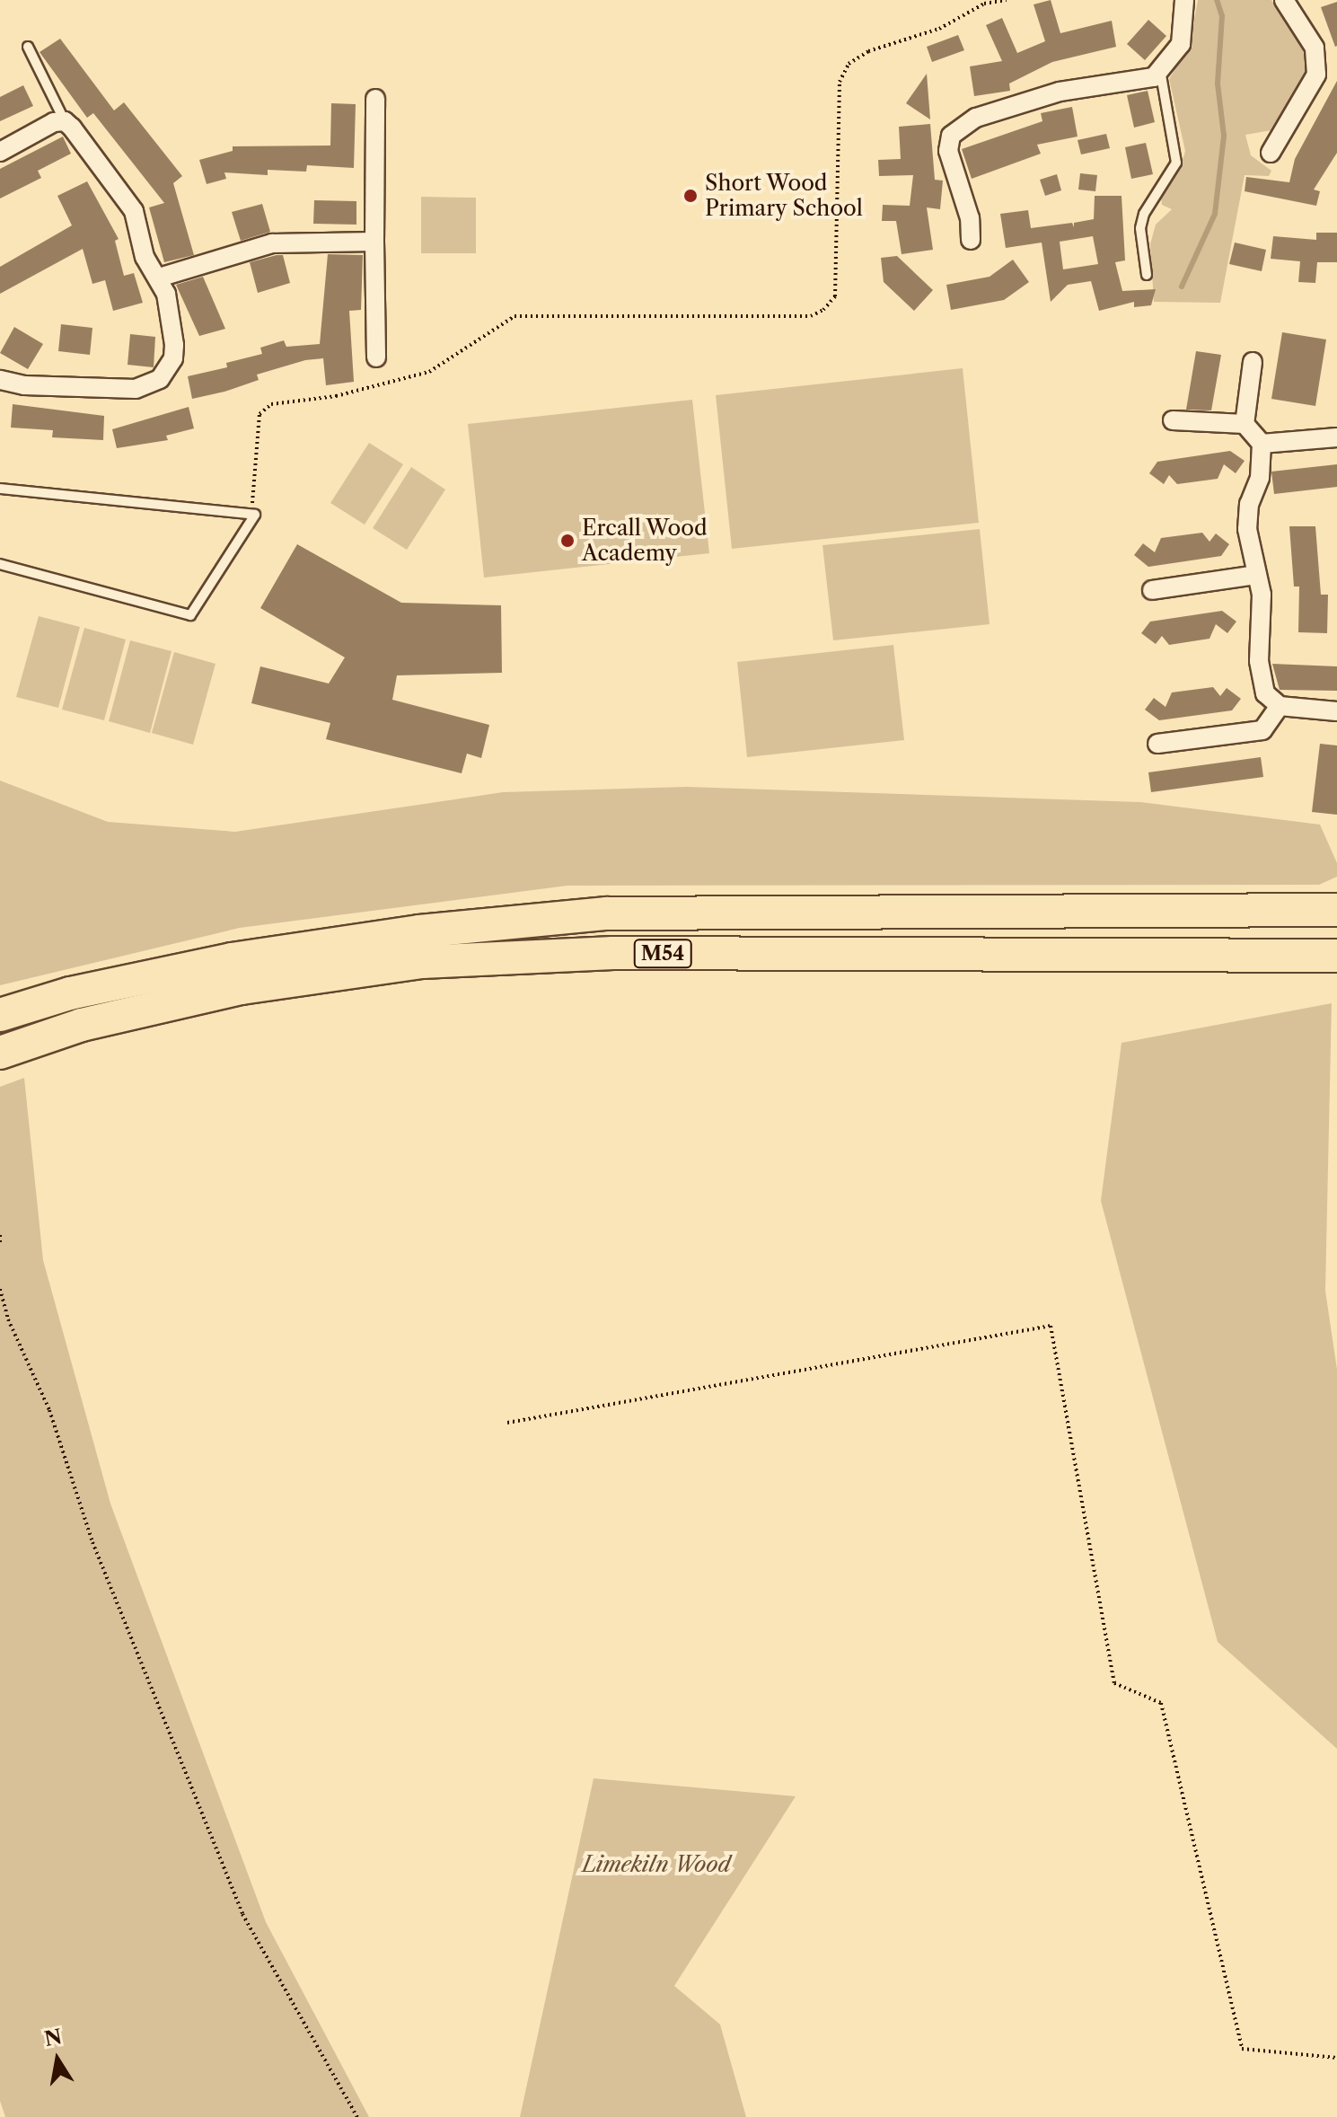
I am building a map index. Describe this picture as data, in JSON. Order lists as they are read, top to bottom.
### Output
{
  "streets": {
    "highway": ["M54"]
  },
  "parks": ["Limekiln Wood"],
  "places": ["Short Wood Primary School", "Ercall Wood Academy"],
  "north": "top"
}
